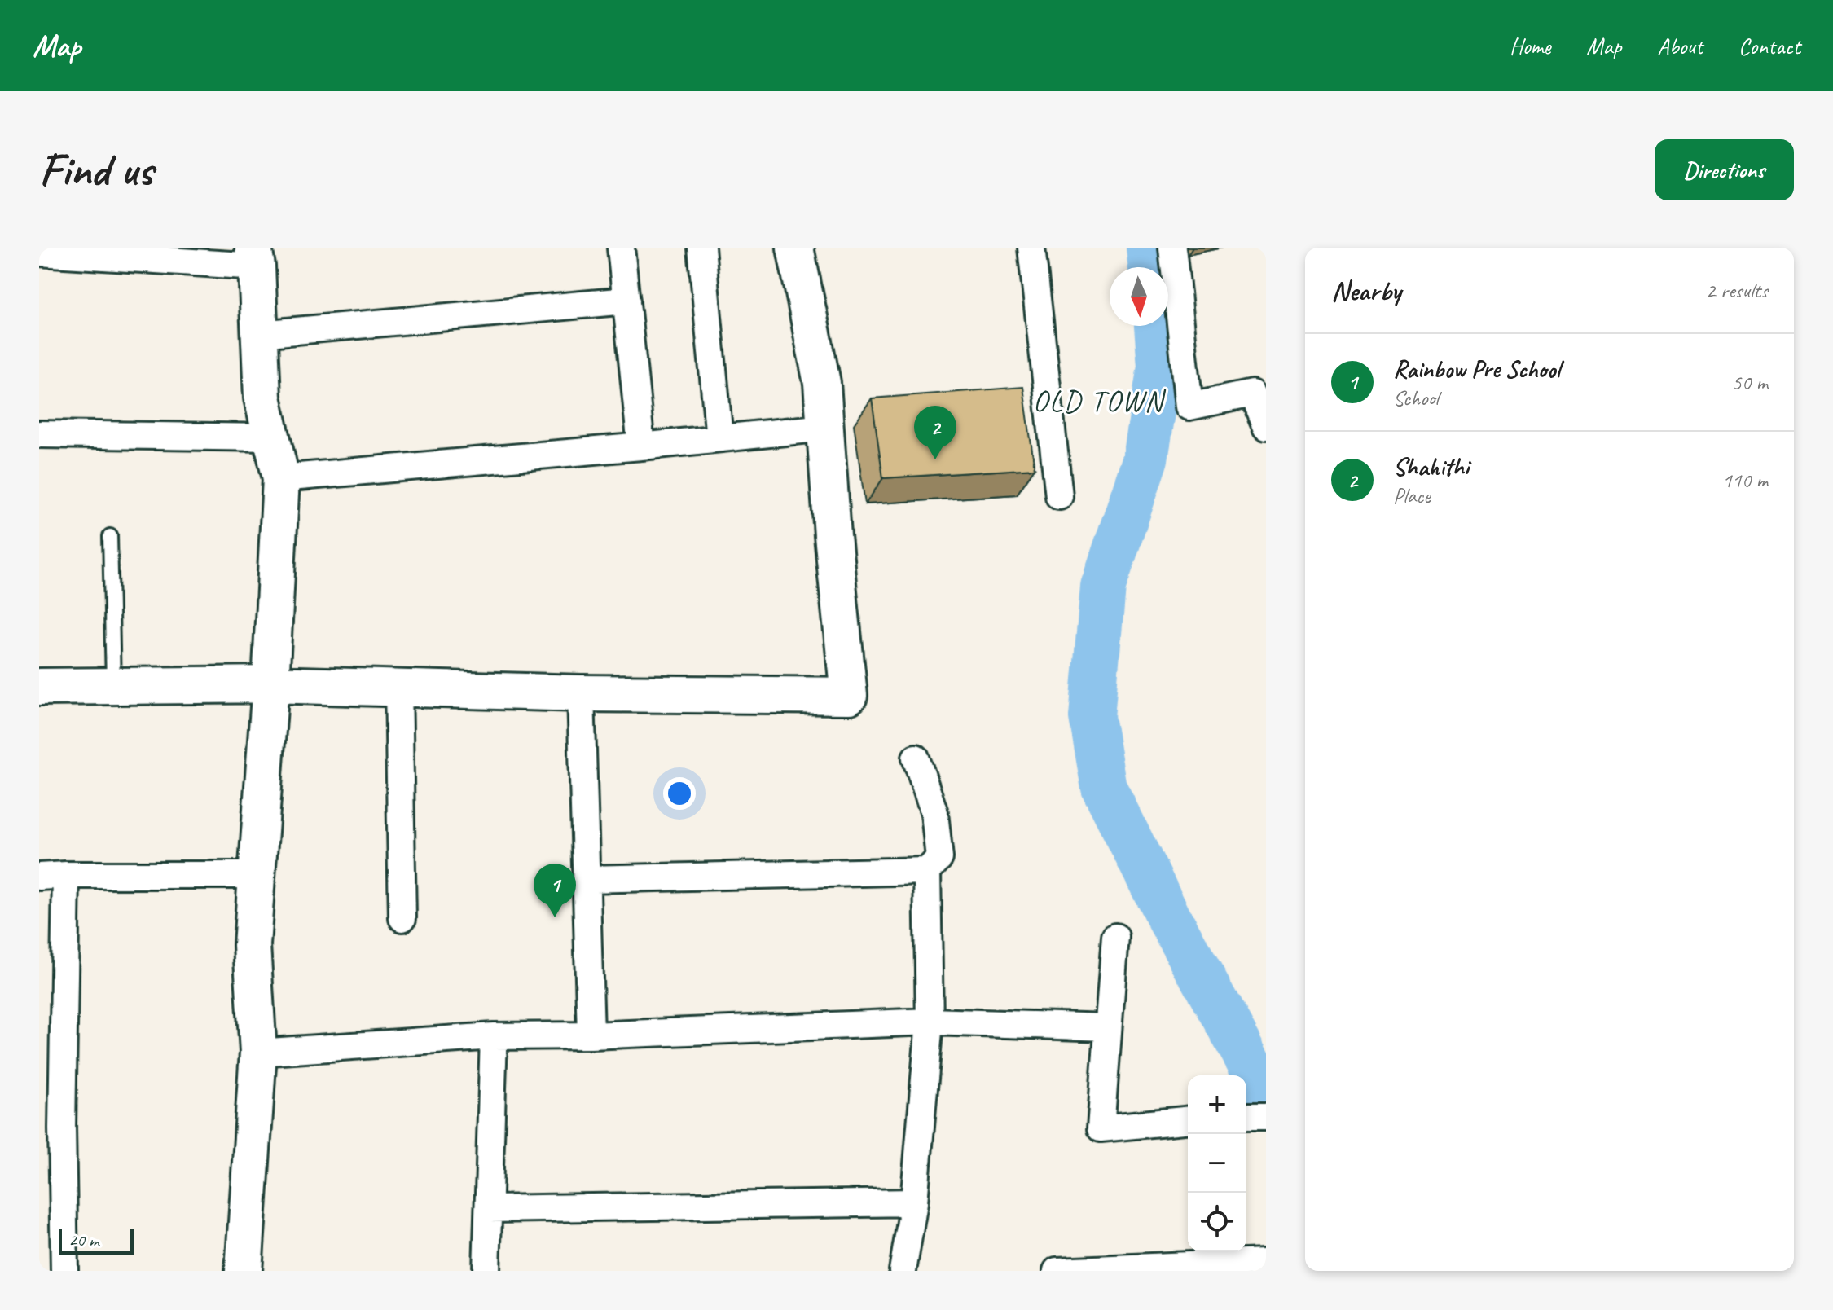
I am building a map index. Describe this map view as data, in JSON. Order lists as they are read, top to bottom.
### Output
{
  "districts": ["OLD TOWN"],
  "scale_bar": "20 m",
  "north": "bottom",
  "page": {
    "header": "Map",
    "nav": [
      "Home",
      "Map",
      "About",
      "Contact"
    ],
    "buttons": "Directions",
    "title": "Find us",
    "heading": ["Nearby", "2 results"],
    "list": [
      {
        "mark": "1",
        "name": "Rainbow Pre School",
        "note": "School",
        "value": "50 m"
      },
      {
        "mark": "2",
        "name": "Shahithi",
        "note": "Place",
        "value": "110 m"
      }
    ],
    "pins": ["2", "1"],
    "map_buttons": ["+", "−"],
    "scale": "20 m"
  }
}
